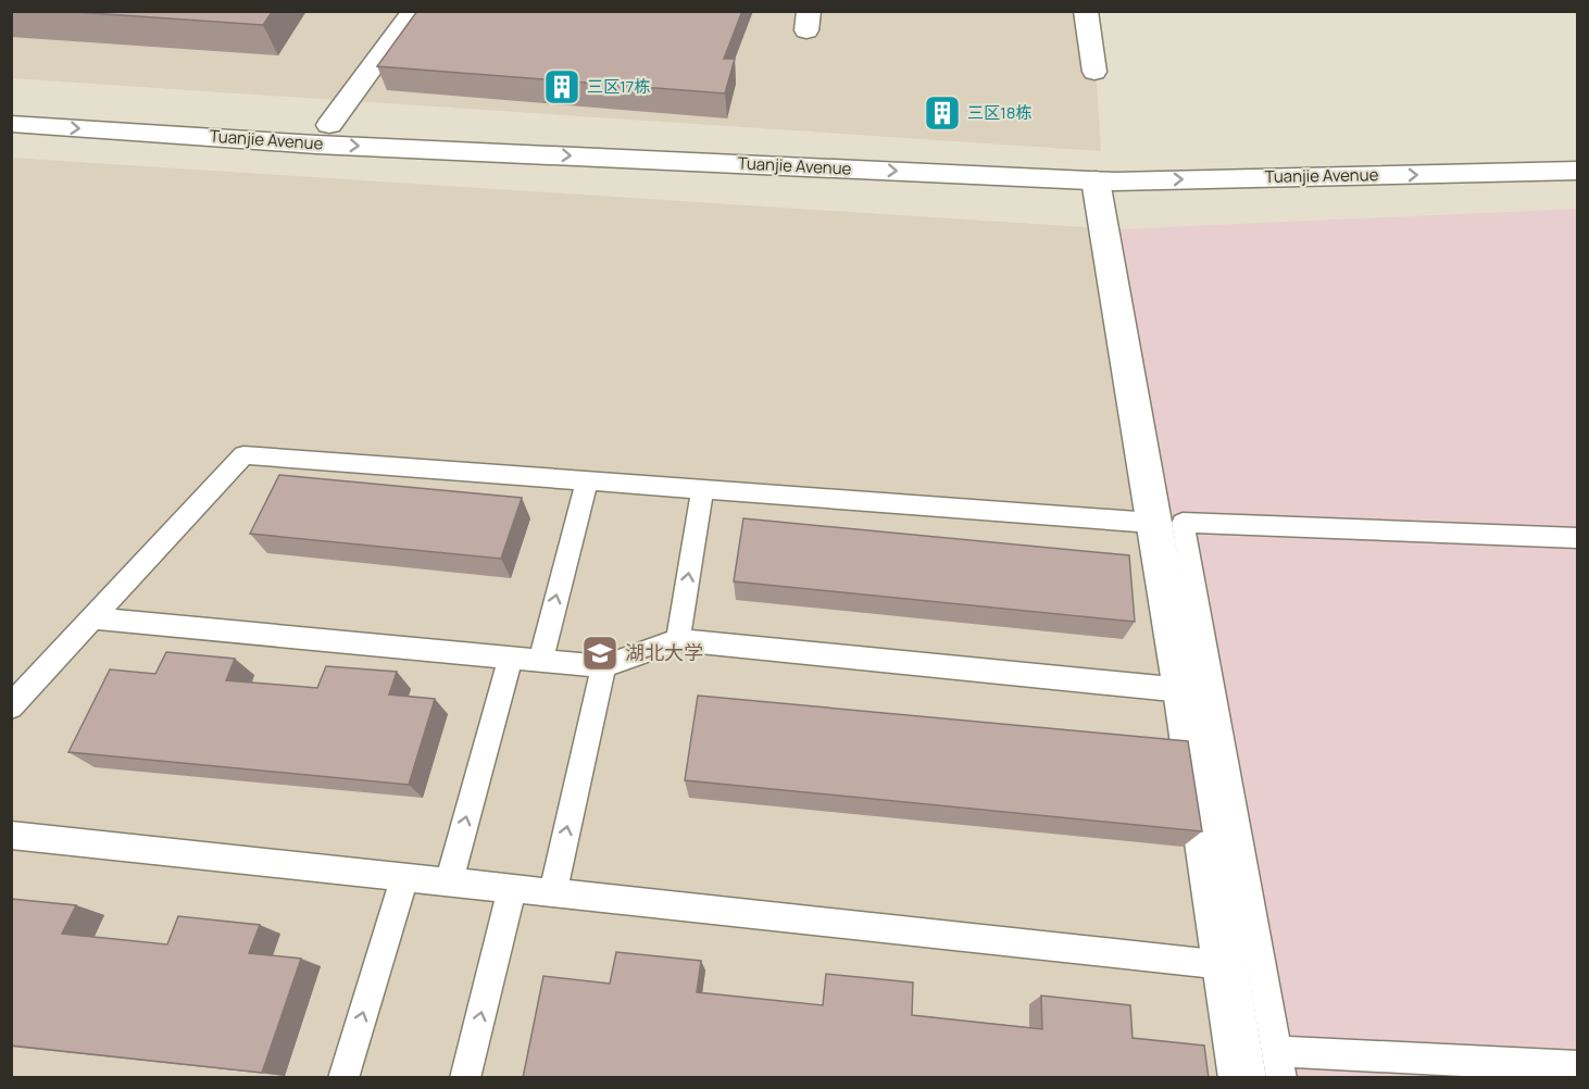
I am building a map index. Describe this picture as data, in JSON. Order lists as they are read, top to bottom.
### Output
{
  "streets": {
    "main road": ["Tuanjie Avenue"]
  },
  "places": {
    "building": ["三区17栋", "三区18栋"],
    "school or university": ["湖北大学"]
  }
}
